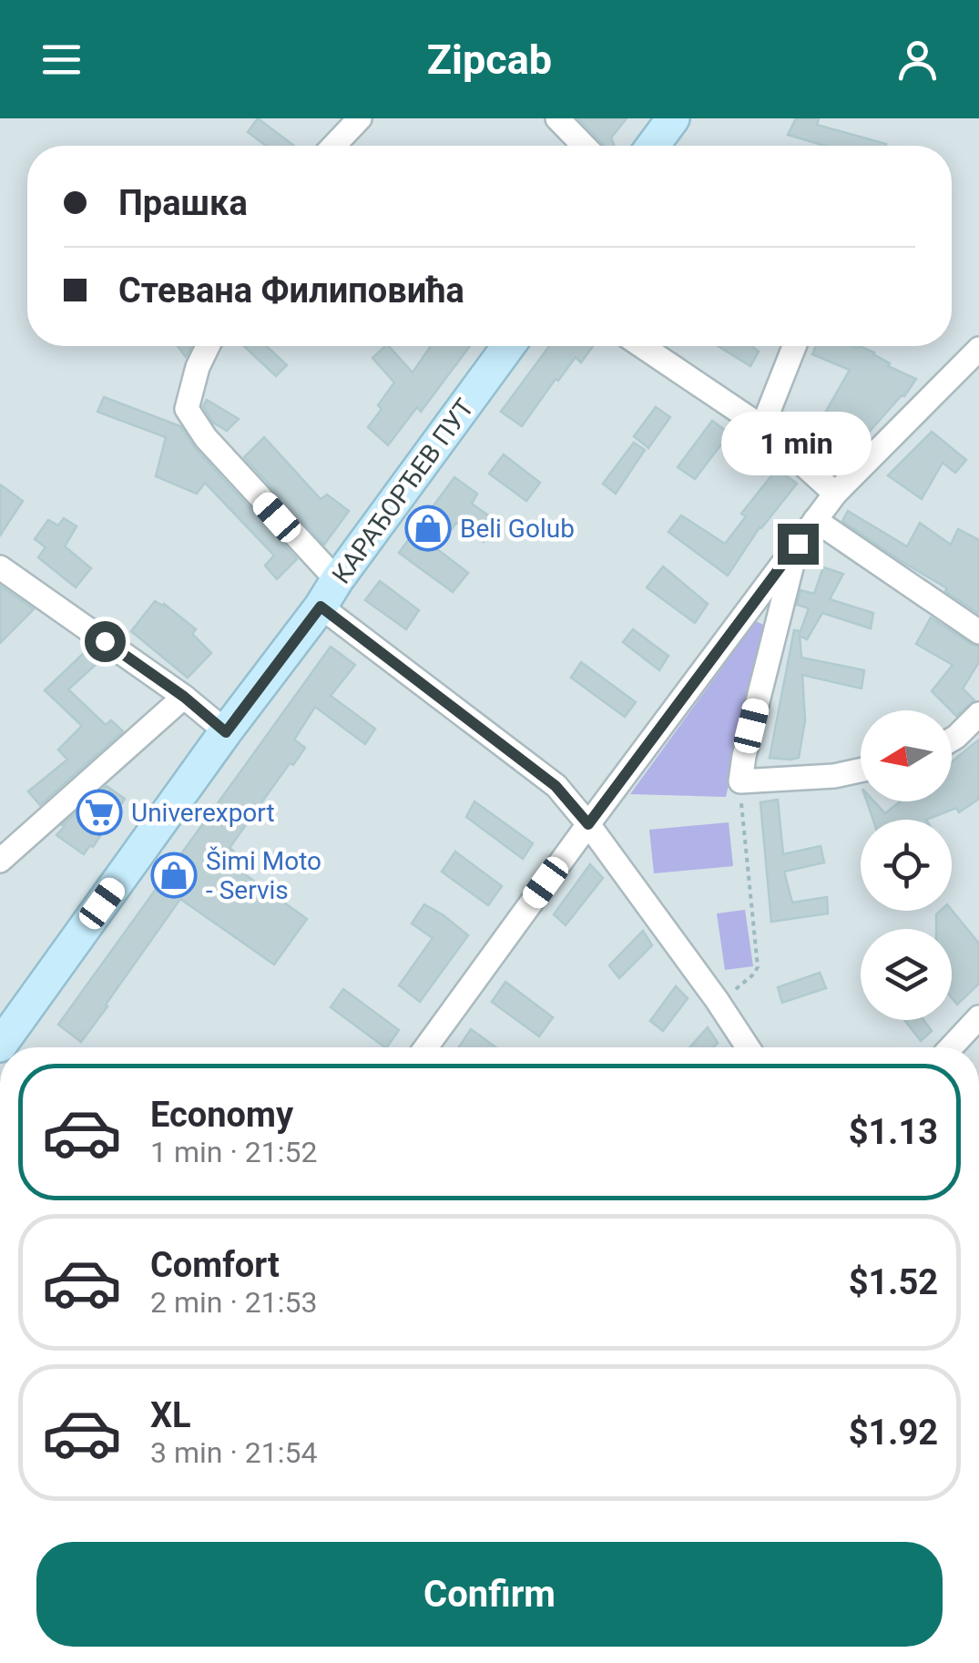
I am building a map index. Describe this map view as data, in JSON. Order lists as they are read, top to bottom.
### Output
{
  "streets": {
    "main road": ["КАРАЂОРЂЕВ ПУТ"]
  },
  "places": {
    "shop": ["Beli Golub", "Šimi Moto - Servis"],
    "supermarket": ["Univerexport"]
  },
  "north": "left",
  "page": {
    "header": "Zipcab",
    "banner": ["Прашка", "Стевана Филиповића"],
    "bubble": "1 min",
    "list": [
      {
        "name": "Economy",
        "note": "1 min · 21:52",
        "value": "$1.13"
      },
      {
        "name": "Comfort",
        "note": "2 min · 21:53",
        "value": "$1.52"
      },
      {
        "name": "XL",
        "note": "3 min · 21:54",
        "value": "$1.92"
      }
    ],
    "buttons": "Confirm"
  }
}
